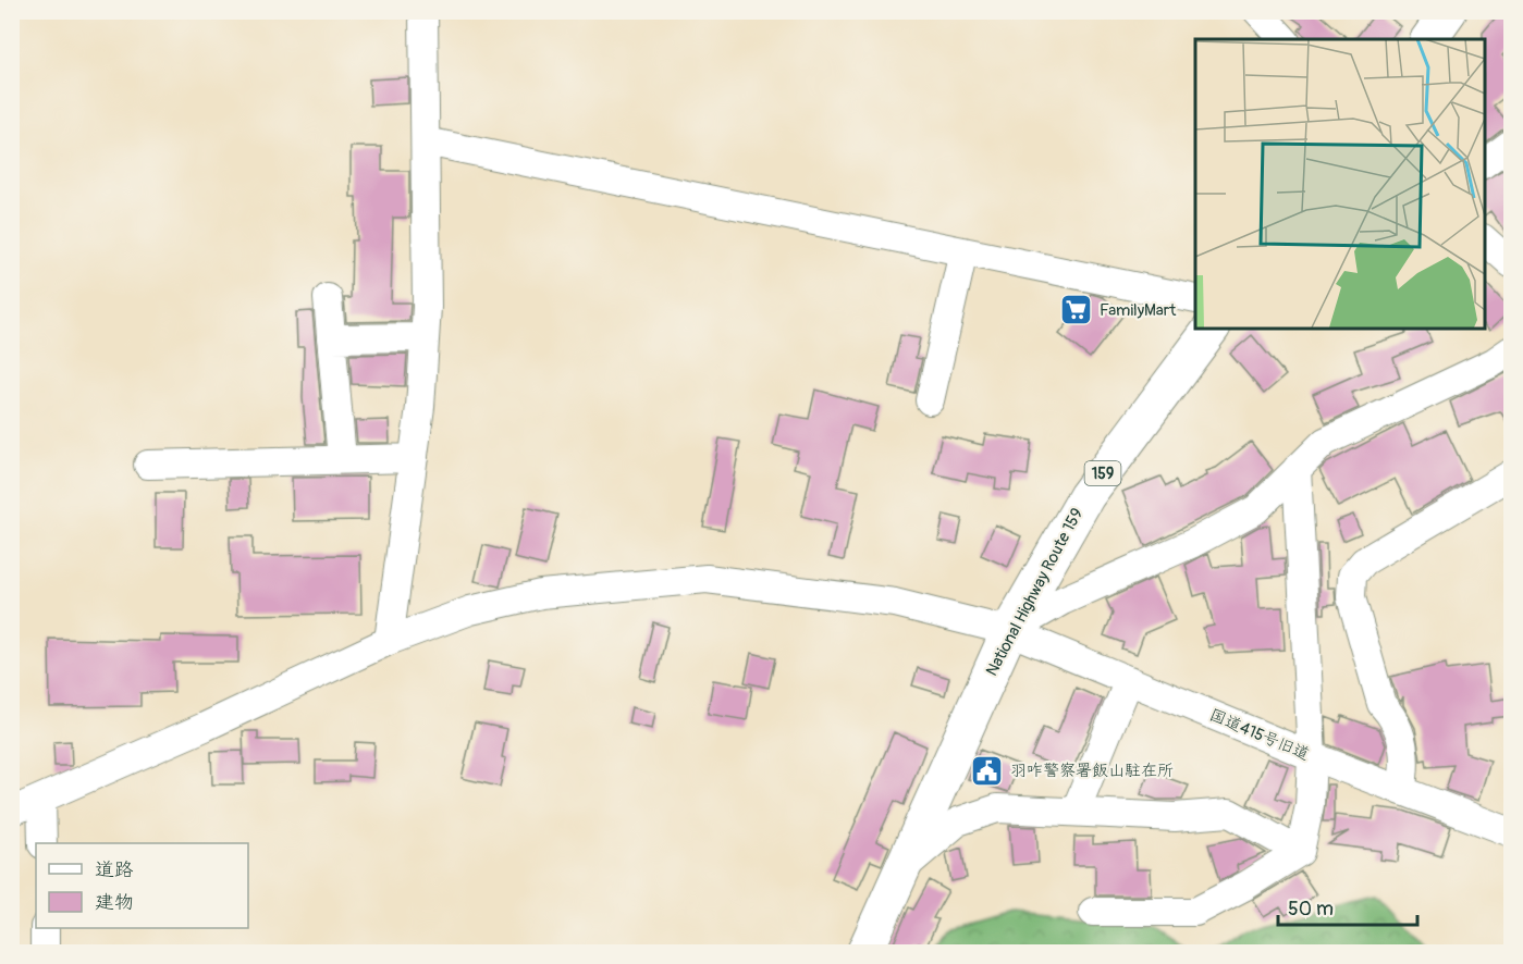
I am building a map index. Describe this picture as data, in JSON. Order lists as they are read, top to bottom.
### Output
{
  "streets": {
    "highway": ["159", "National Highway Route 159"],
    "street": ["国道415号旧道"]
  },
  "crossings": [
    ["National Highway Route 159", "国道415号旧道"]
  ],
  "places": {
    "supermarket": ["FamilyMart"],
    "public building": ["羽咋警察署飯山駐在所"]
  },
  "legend": ["道路", "建物"],
  "scale_bar": "50 m"
}
